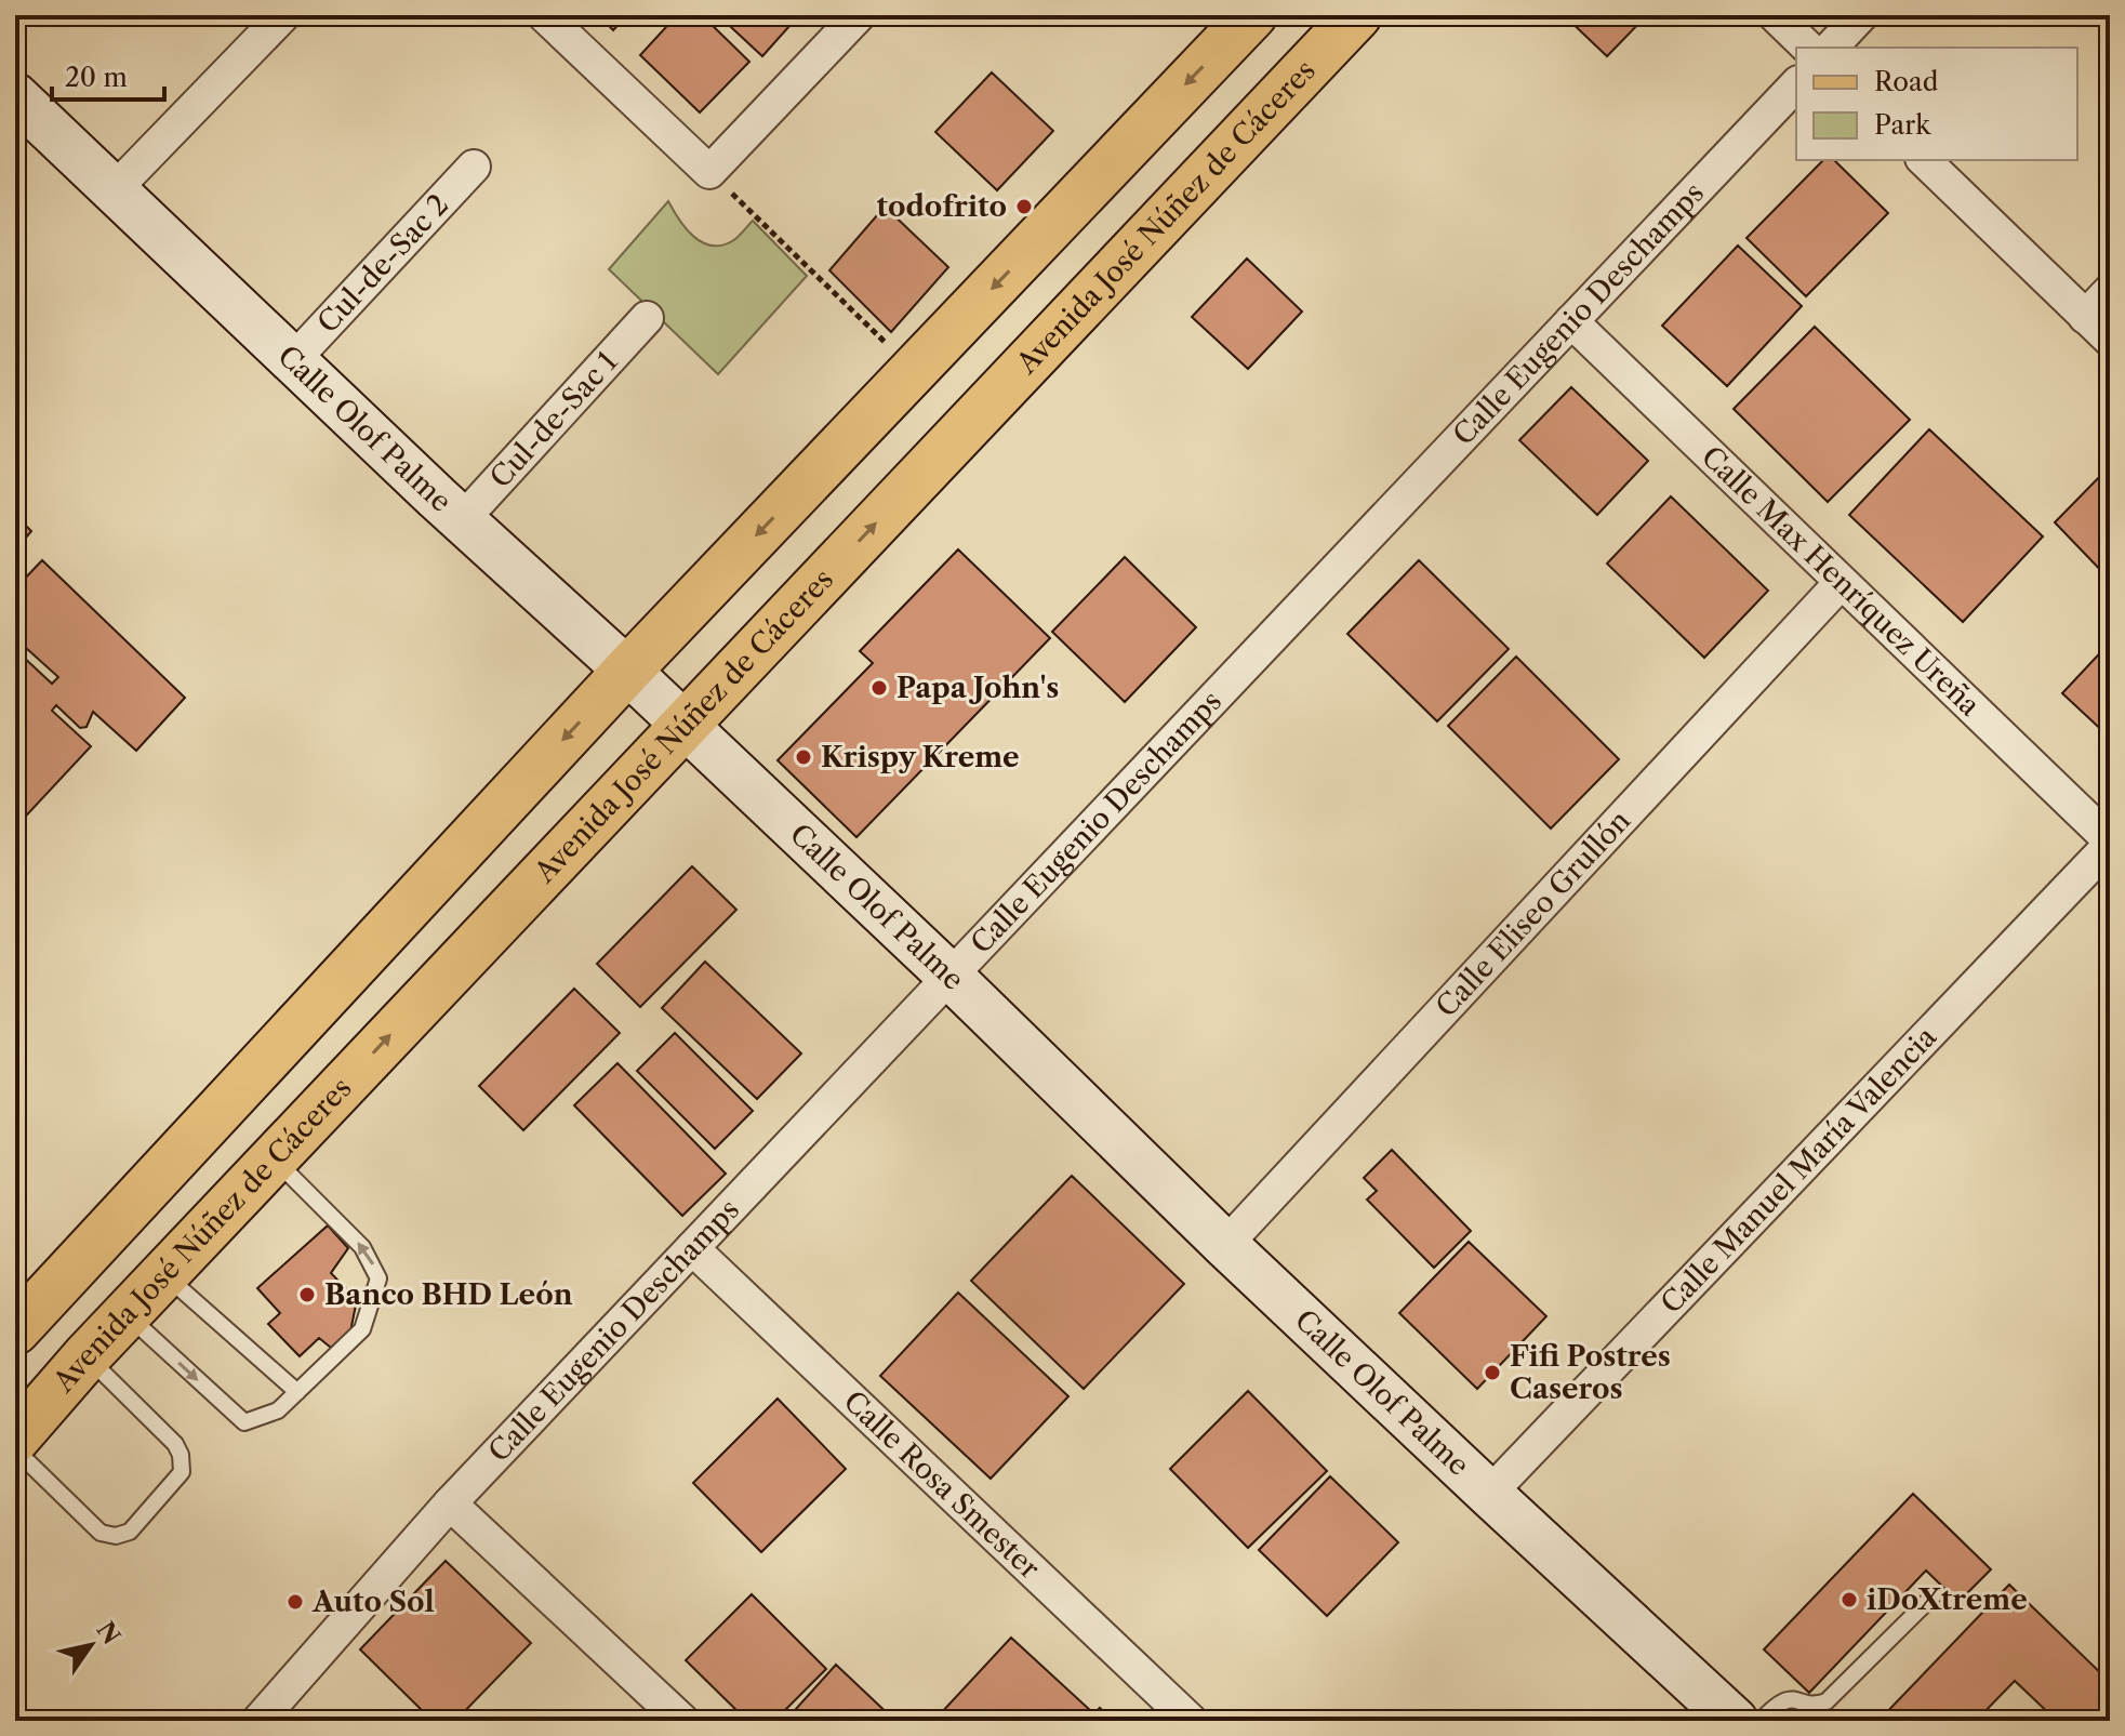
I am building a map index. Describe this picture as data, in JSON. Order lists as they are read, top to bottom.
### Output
{
  "streets": {
    "main road": ["Avenida José Núñez de Cáceres"],
    "street": [
      "Cul-de-Sac 2",
      "Calle Eugenio Deschamps",
      "Cul-de-Sac 1",
      "Calle Olof Palme",
      "Calle Max Henríquez Ureña",
      "Calle Eliseo Grullón",
      "Calle Manuel María Valencia",
      "Calle Rosa Smester"
    ]
  },
  "crossings": [
    ["Avenida José Núñez de Cáceres", "Calle Olof Palme"],
    ["Cul-de-Sac 2", "Calle Olof Palme"],
    ["Calle Eugenio Deschamps", "Calle Olof Palme"],
    ["Calle Eugenio Deschamps", "Calle Max Henríquez Ureña"],
    ["Calle Eugenio Deschamps", "Calle Rosa Smester"],
    ["Cul-de-Sac 1", "Calle Olof Palme"],
    ["Calle Olof Palme", "Calle Eliseo Grullón"],
    ["Calle Olof Palme", "Calle Manuel María Valencia"],
    ["Calle Max Henríquez Ureña", "Calle Eliseo Grullón"],
    ["Calle Max Henríquez Ureña", "Calle Manuel María Valencia"]
  ],
  "places": [
    "todofrito",
    "Papa John's",
    "Krispy Kreme",
    "Banco BHD León",
    "Fifi Postres Caseros",
    "iDoXtreme",
    "Auto Sol"
  ],
  "legend": ["Road", "Park"],
  "scale_bar": "20 m",
  "north": "top right"
}
